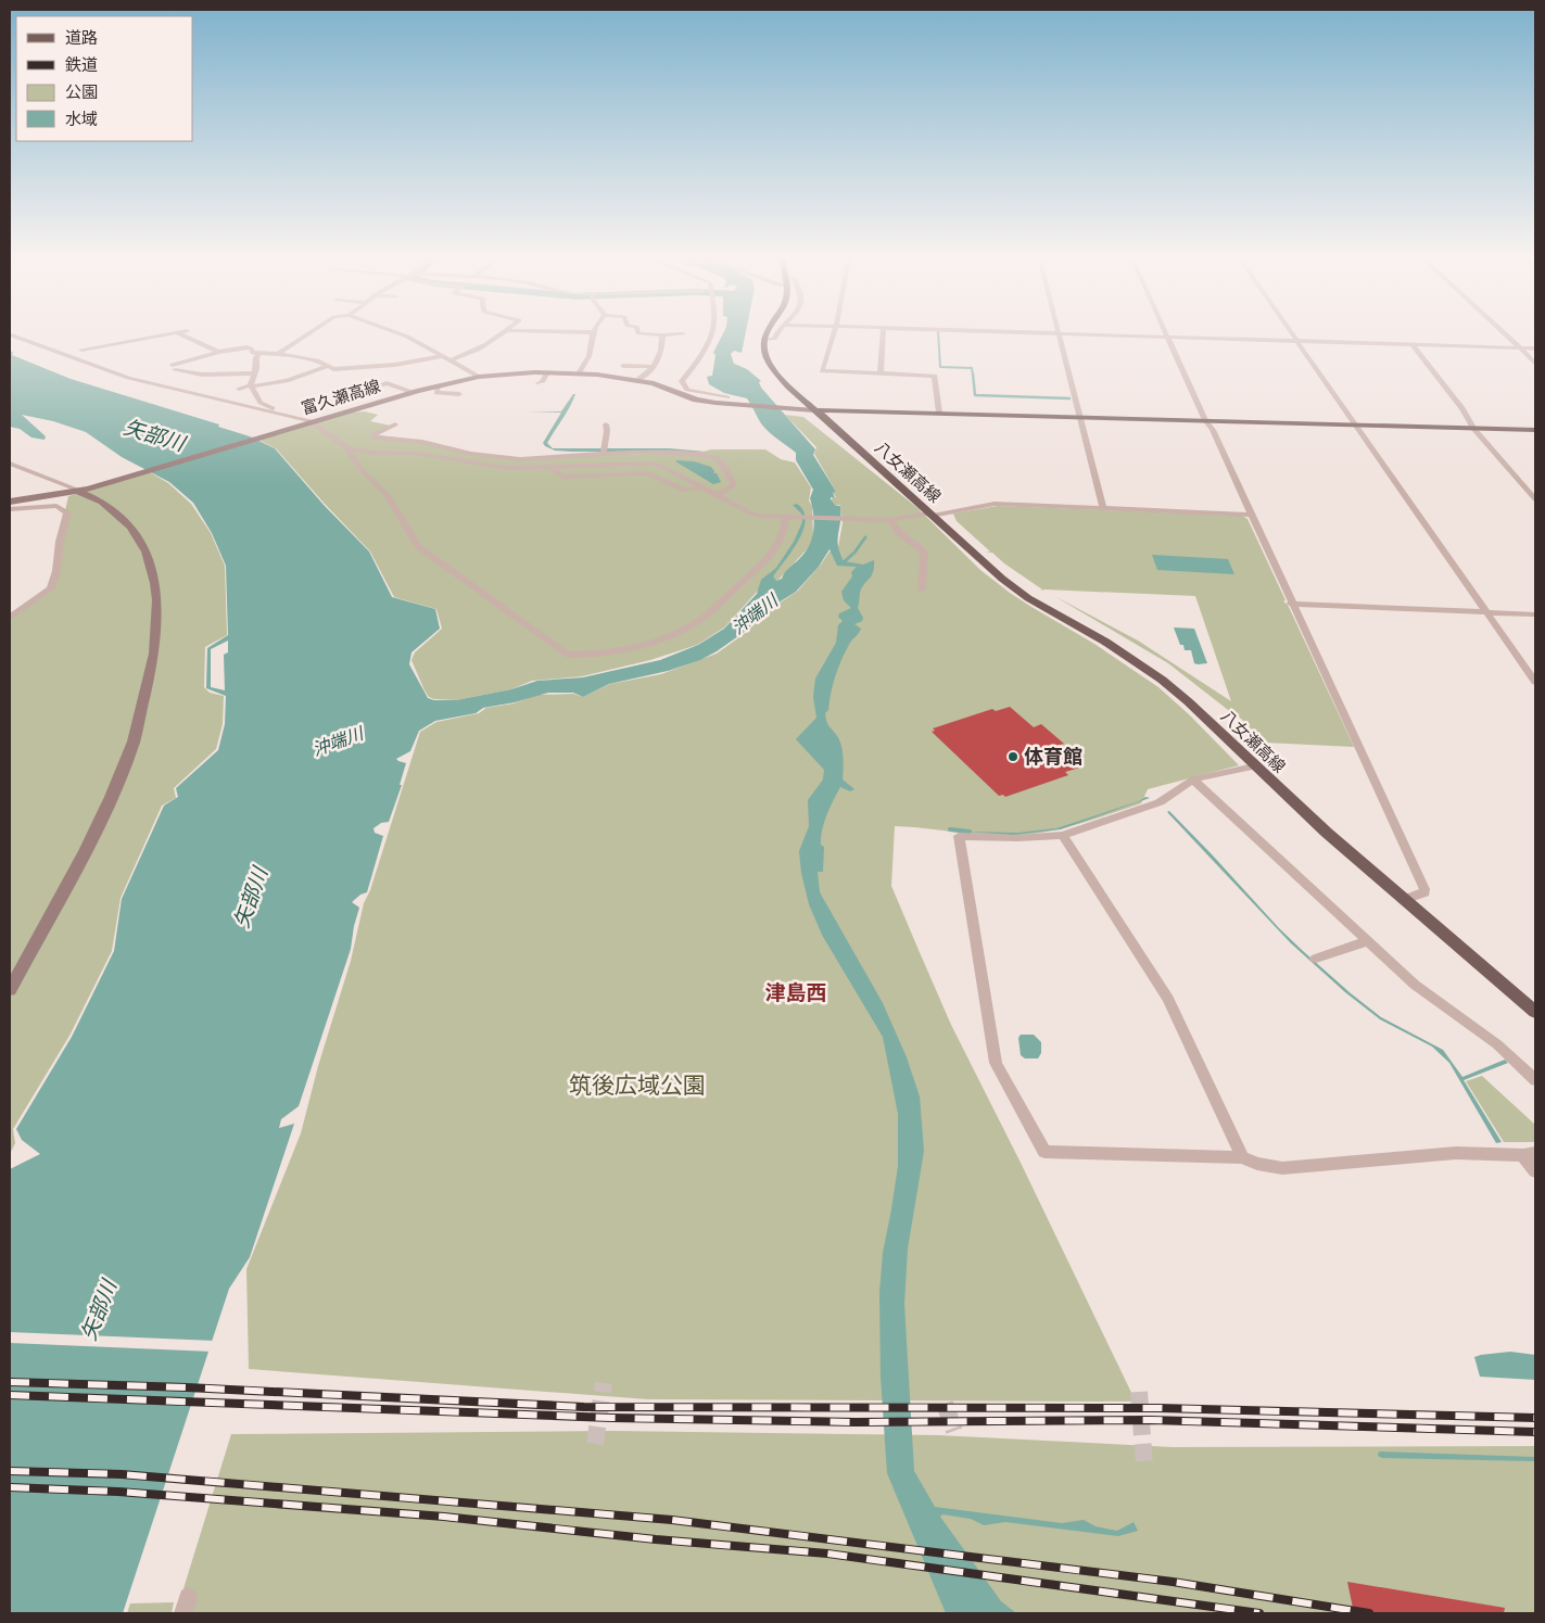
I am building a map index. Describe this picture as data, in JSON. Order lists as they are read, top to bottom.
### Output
{
  "streets": {
    "main road": ["富久瀬高線", "八女瀬高線"]
  },
  "crossings": [
    ["富久瀬高線", "八女瀬高線"]
  ],
  "districts": ["津島西"],
  "water": ["矢部川", "沖端川"],
  "parks": ["筑後広域公園"],
  "places": ["体育館"],
  "legend": [
    "道路",
    "鉄道",
    "公園",
    "水域"
  ]
}
